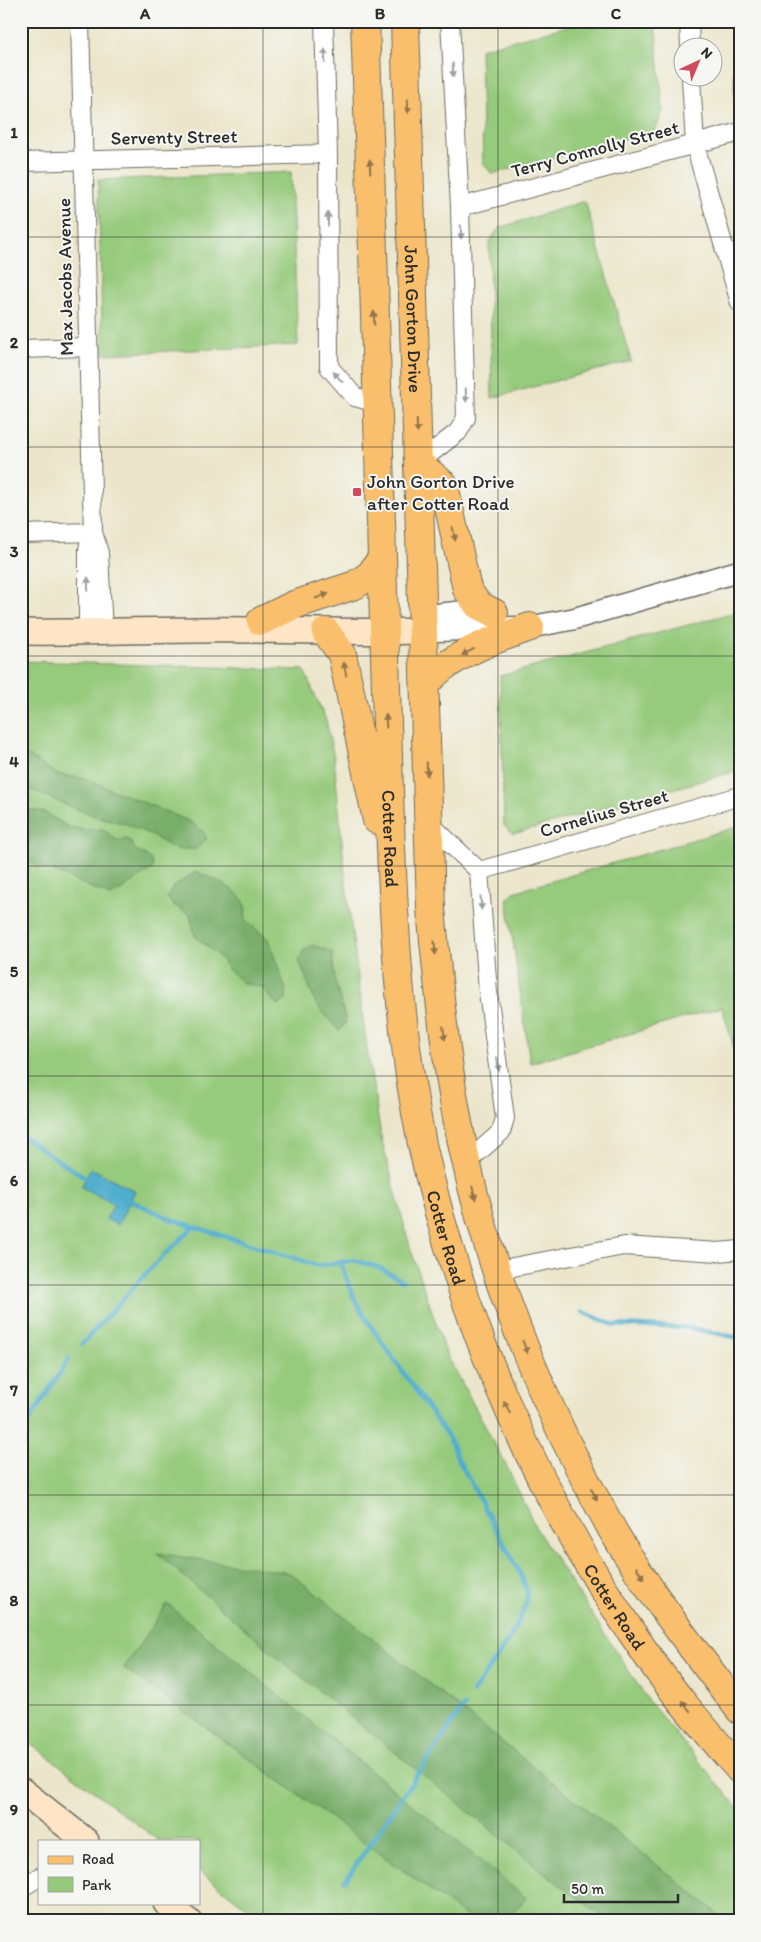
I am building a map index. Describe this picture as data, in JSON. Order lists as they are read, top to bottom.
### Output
{
  "streets": {
    "main road": ["John Gorton Drive", "Cotter Road"],
    "street": [
      "Serventy Street",
      "Terry Connolly Street",
      "Max Jacobs Avenue",
      "Cornelius Street"
    ]
  },
  "crossings": [
    ["Serventy Street", "Max Jacobs Avenue"],
    ["John Gorton Drive", "Cotter Road"]
  ],
  "places": {
    "transit": ["John Gorton Drive after Cotter Road"]
  },
  "legend": ["Road", "Park"],
  "scale_bar": "50 m",
  "north": "top right",
  "grid": {
    "columns": ["A", "B", "C"],
    "rows": [
      "1",
      "2",
      "3",
      "4",
      "5",
      "6",
      "7",
      "8",
      "9"
    ]
  }
}
